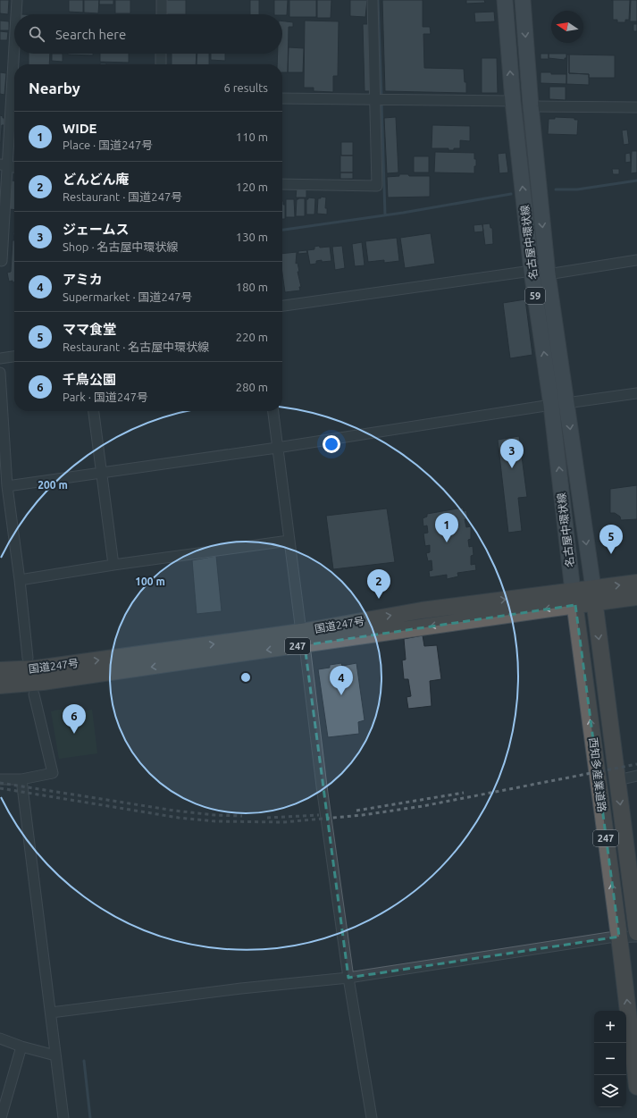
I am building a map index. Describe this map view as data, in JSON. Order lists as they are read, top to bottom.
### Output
{
  "streets": {
    "highway": ["国道247号", "247", "西知多産業道路"],
    "main road": ["名古屋中環状線", "59"]
  },
  "crossings": [
    ["名古屋中環状線", "国道247号"],
    ["名古屋中環状線", "西知多産業道路"],
    ["国道247号", "西知多産業道路"]
  ],
  "north": "left",
  "page": {
    "search": "Search here",
    "heading": ["Nearby", "6 results"],
    "list": [
      {
        "mark": "1",
        "name": "WIDE",
        "note": "Place · 国道247号",
        "value": "110 m"
      },
      {
        "mark": "2",
        "name": "どんどん庵",
        "note": "Restaurant · 国道247号",
        "value": "120 m"
      },
      {
        "mark": "3",
        "name": "ジェームス",
        "note": "Shop · 名古屋中環状線",
        "value": "130 m"
      },
      {
        "mark": "4",
        "name": "アミカ",
        "note": "Supermarket · 国道247号",
        "value": "180 m"
      },
      {
        "mark": "5",
        "name": "ママ食堂",
        "note": "Restaurant · 名古屋中環状線",
        "value": "220 m"
      },
      {
        "mark": "6",
        "name": "千鳥公園",
        "note": "Park · 国道247号",
        "value": "280 m"
      }
    ],
    "pins": [
      "3",
      "1",
      "5",
      "2",
      "4",
      "6"
    ],
    "map_buttons": ["+", "−"]
  },
  "rings": ["200 m", "100 m"]
}
